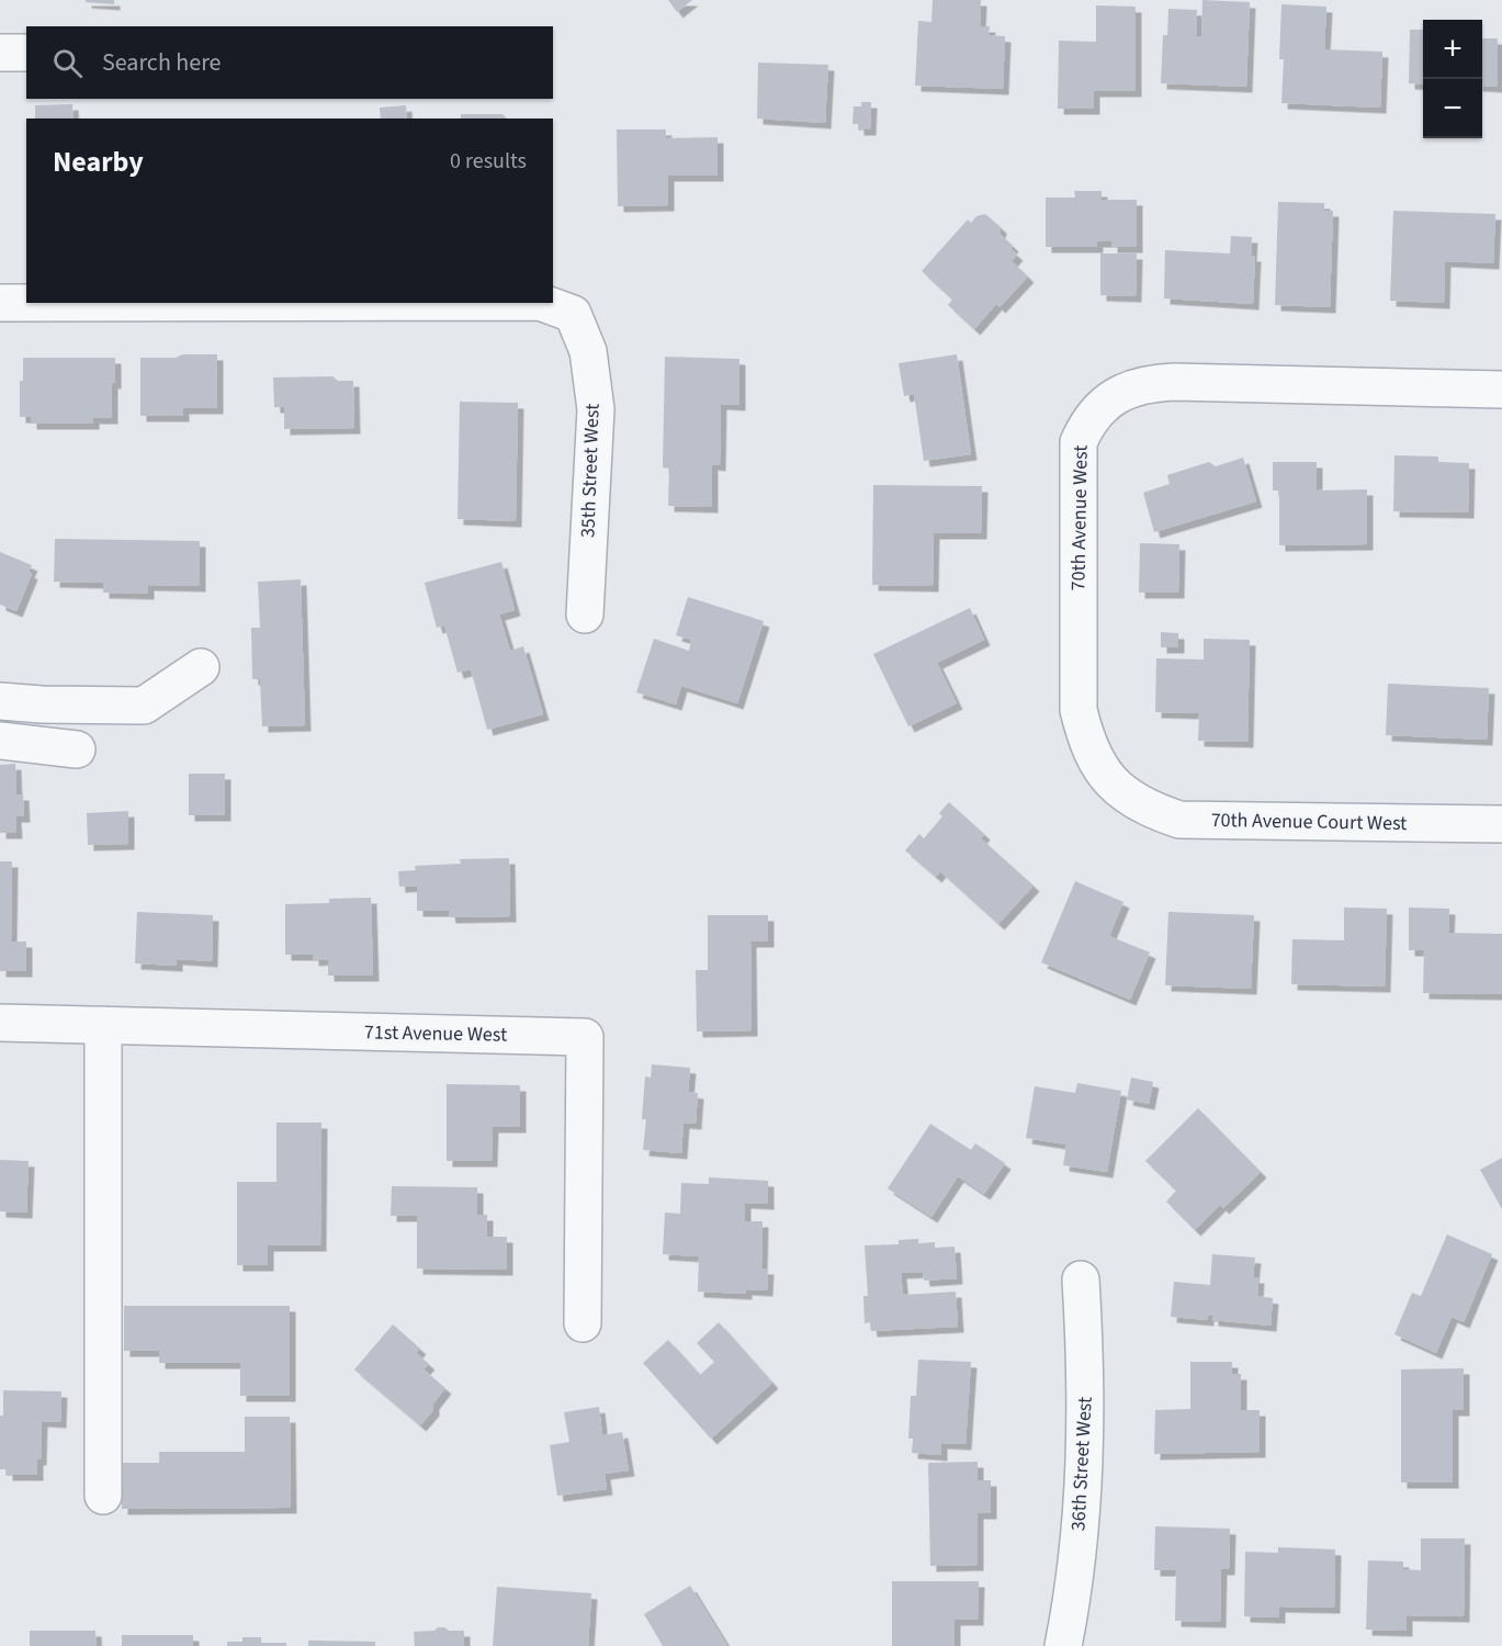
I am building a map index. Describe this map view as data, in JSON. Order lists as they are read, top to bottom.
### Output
{
  "streets": {
    "street": [
      "35th Street West",
      "70th Avenue West",
      "70th Avenue Court West",
      "71st Avenue West",
      "36th Street West"
    ]
  },
  "crossings": [
    ["70th Avenue West", "70th Avenue Court West"]
  ],
  "page": {
    "map_buttons": ["+", "−"],
    "search": "Search here",
    "heading": ["Nearby", "0 results"]
  }
}
